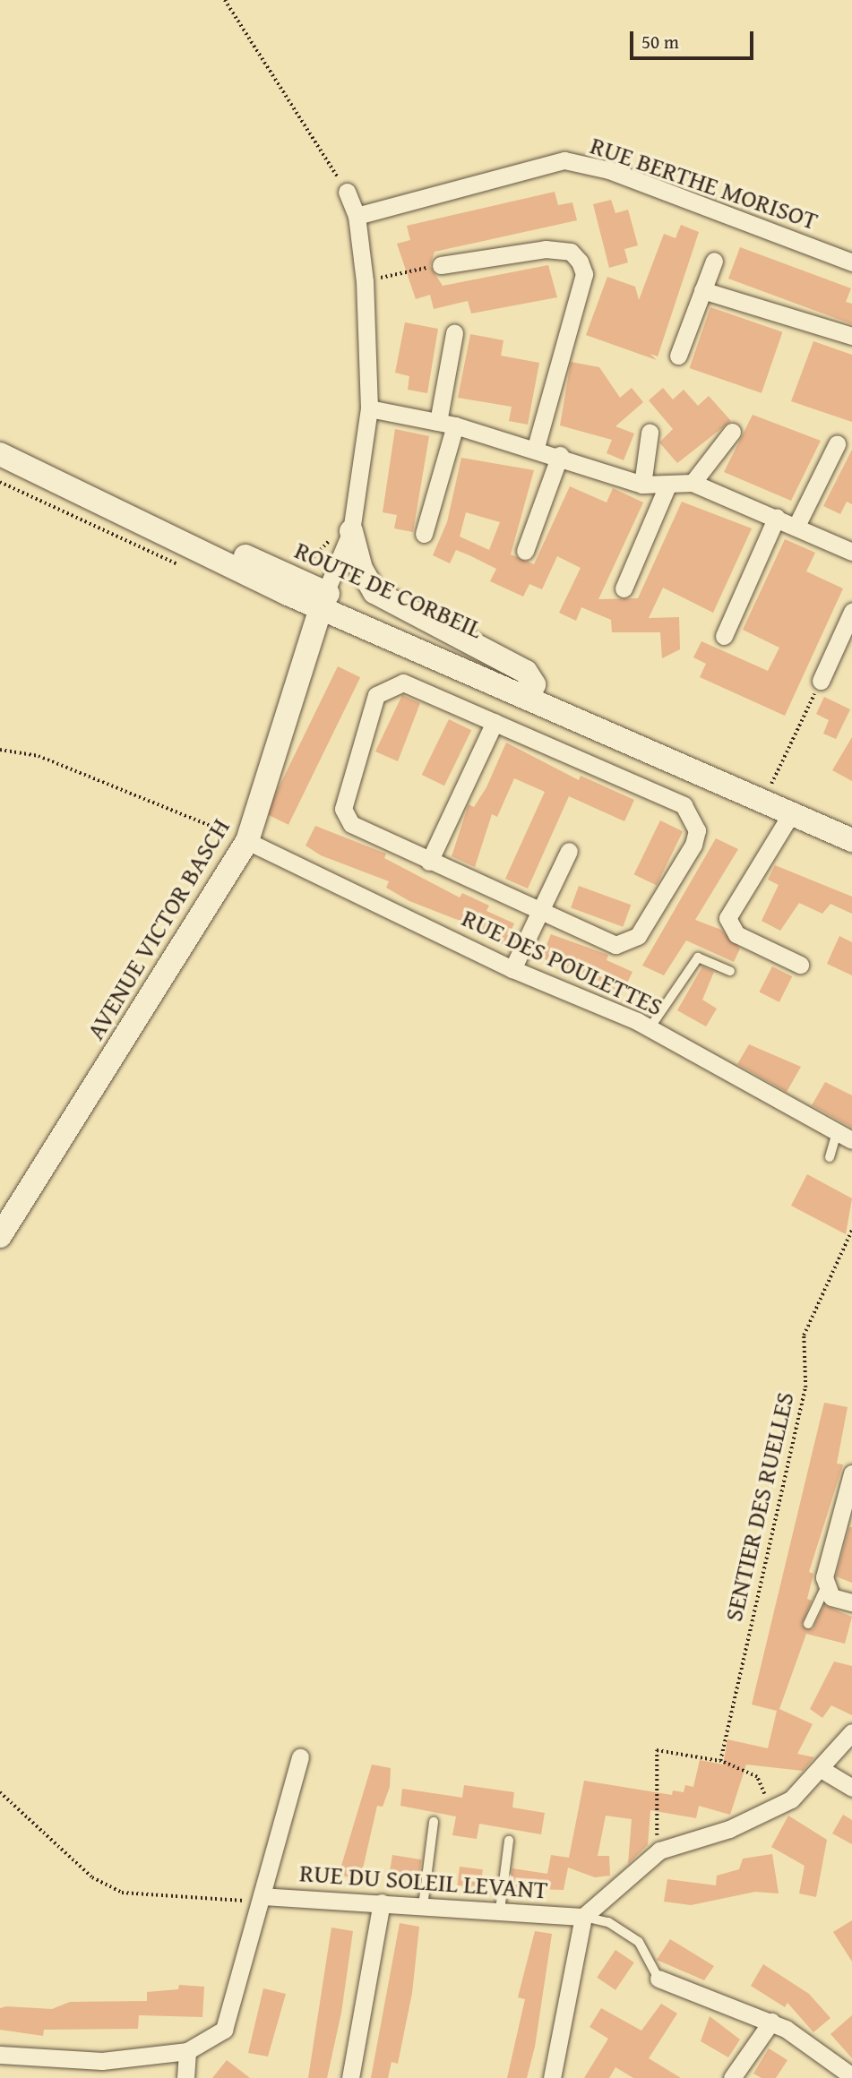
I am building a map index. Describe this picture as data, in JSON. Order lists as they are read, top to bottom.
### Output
{
  "streets": {
    "main road": ["ROUTE DE CORBEIL", "AVENUE VICTOR BASCH"],
    "street": ["RUE BERTHE MORISOT", "RUE DES POULETTES", "RUE DU SOLEIL LEVANT"],
    "path": ["SENTIER DES RUELLES"]
  },
  "crossings": [
    ["ROUTE DE CORBEIL", "AVENUE VICTOR BASCH"],
    ["AVENUE VICTOR BASCH", "RUE DES POULETTES"]
  ],
  "scale_bar": "50 m"
}
